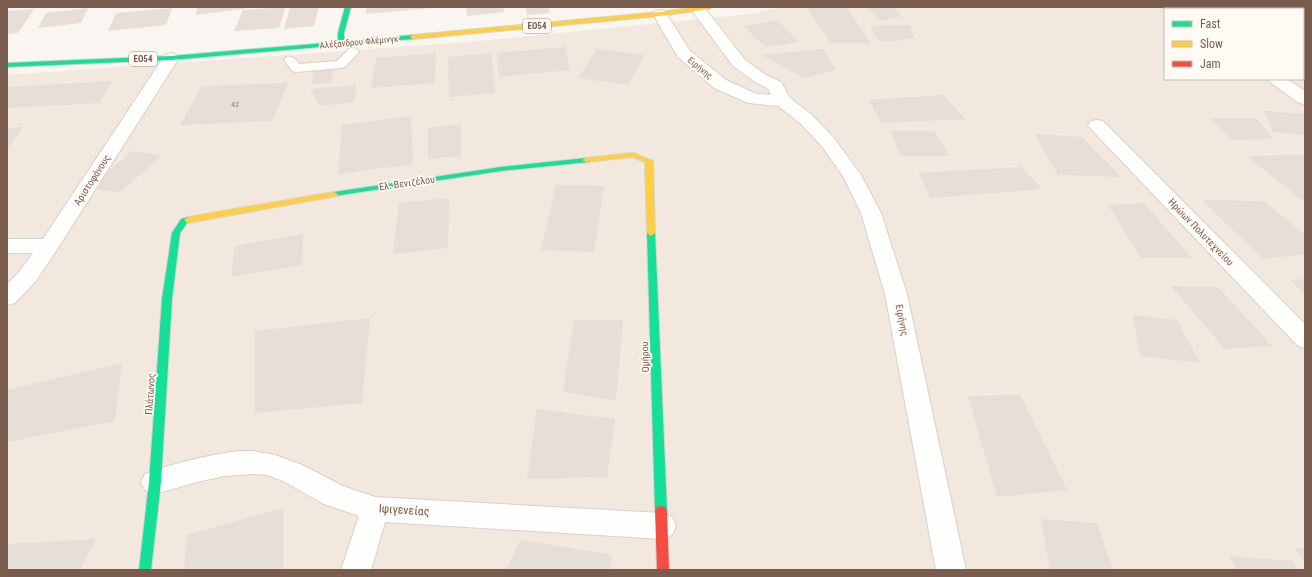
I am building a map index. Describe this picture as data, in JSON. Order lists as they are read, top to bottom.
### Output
{
  "streets": {
    "street": [
      "ΕΟ54",
      "Αλέξανδρου Φλέμινγκ",
      "Ειρήνης",
      "Αριστοφάνους",
      "Ελ. Βενιζέλου",
      "Ηρώων Πολυτεχνείου",
      "Ομήρου",
      "Πλάτωνος",
      "Ιφιγενείας"
    ]
  },
  "crossings": [
    ["Αλέξανδρου Φλέμινγκ", "Ειρήνης"],
    ["Αλέξανδρου Φλέμινγκ", "Αριστοφάνους"],
    ["Ελ. Βενιζέλου", "Ομήρου"],
    ["Ελ. Βενιζέλου", "Πλάτωνος"],
    ["Ομήρου", "Ιφιγενείας"],
    ["Πλάτωνος", "Ιφιγενείας"]
  ],
  "house_numbers": ["42"],
  "legend": ["Fast", "Slow", "Jam"]
}
